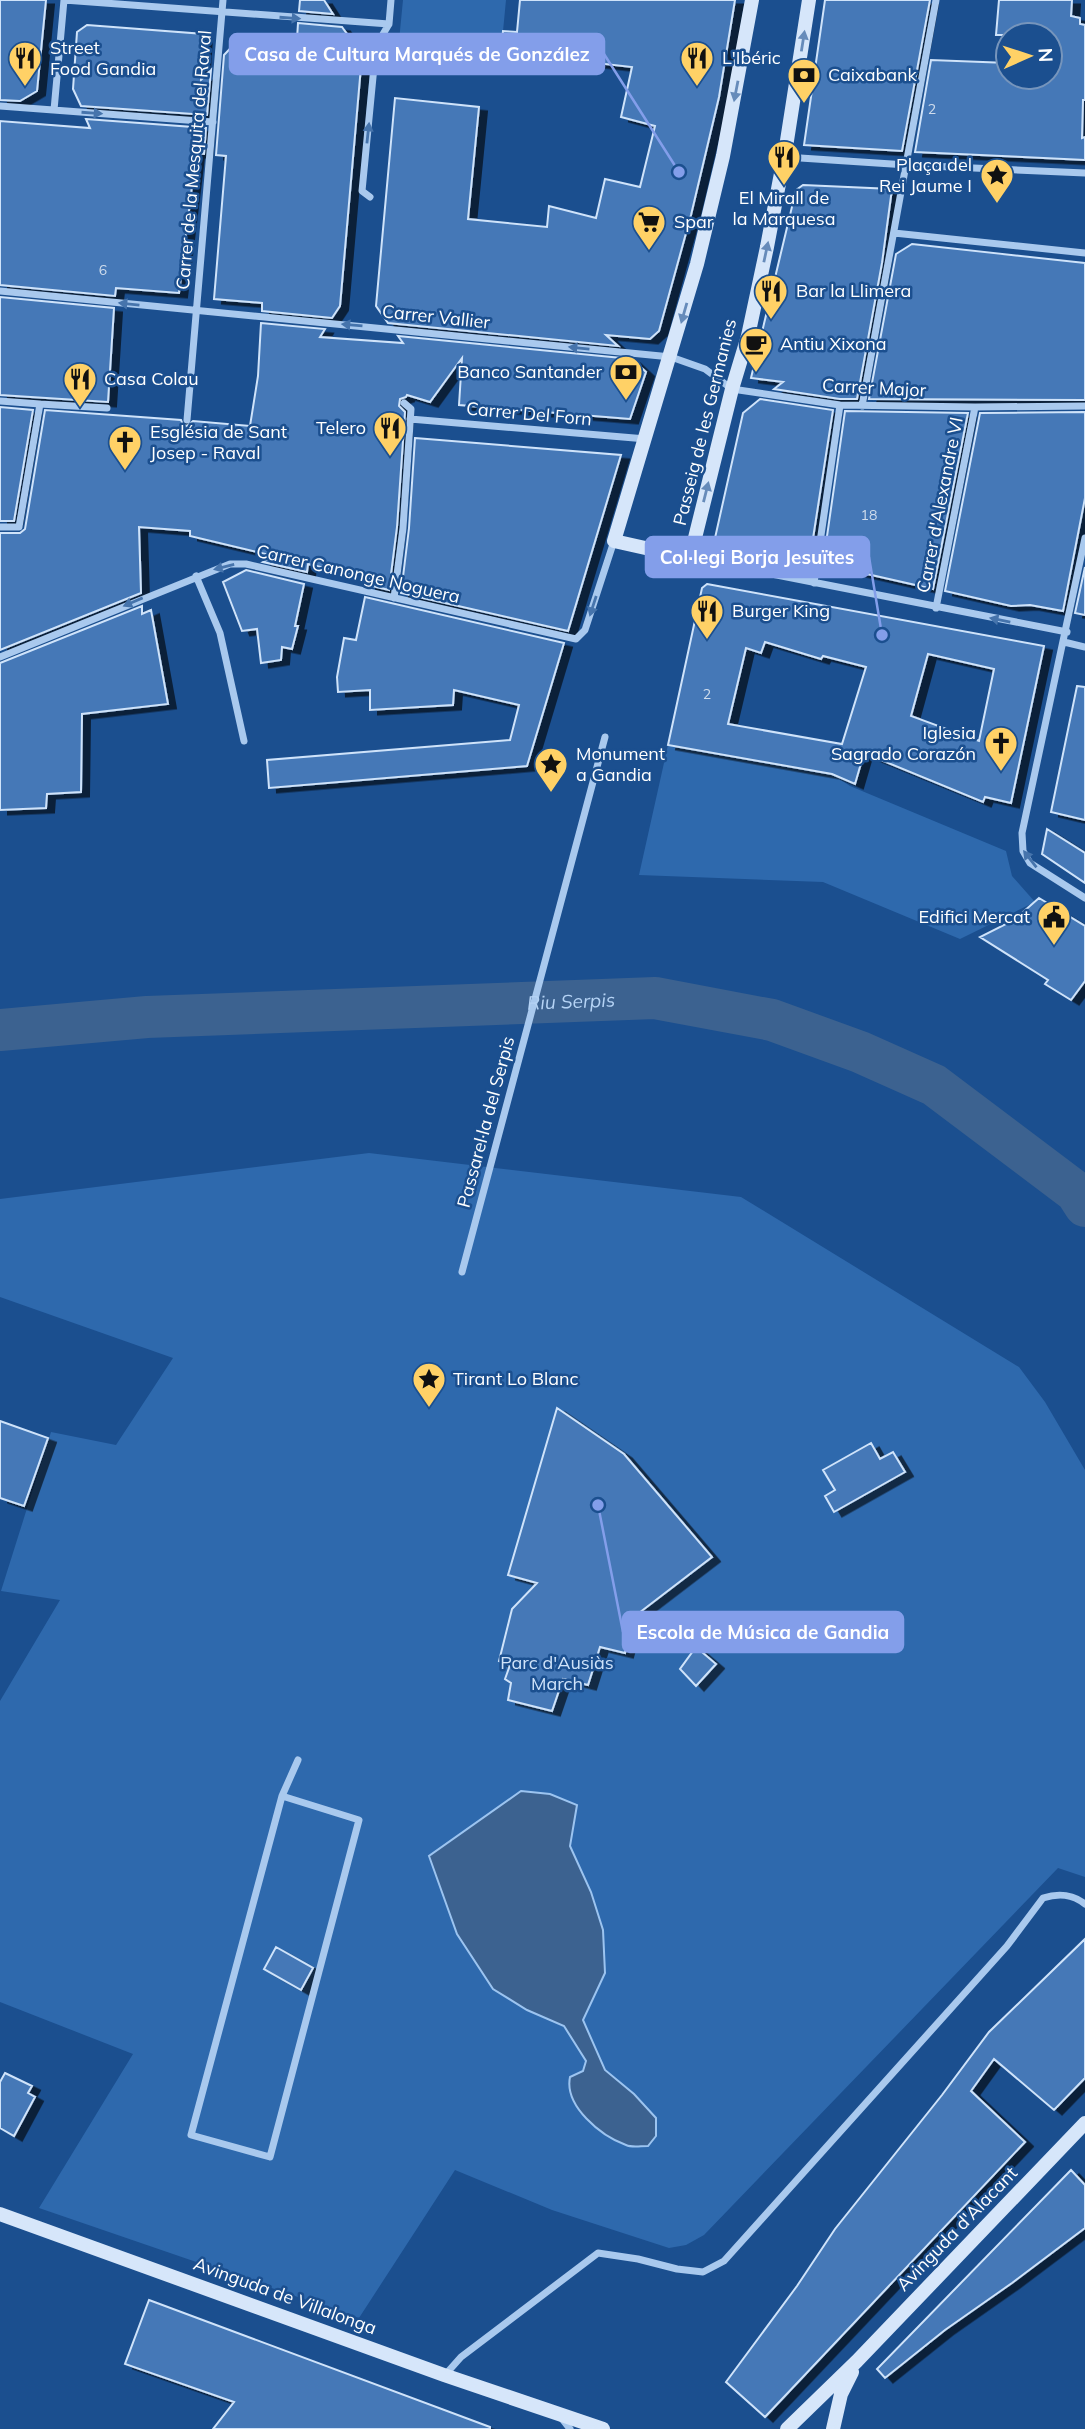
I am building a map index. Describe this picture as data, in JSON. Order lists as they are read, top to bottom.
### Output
{
  "streets": {
    "street": [
      "Carrer de la Mesquita del Raval",
      "Carrer Vallier",
      "Carrer Major",
      "Carrer Del Forn",
      "Passeig de les Germanies",
      "Carrer d'Alexandre VI",
      "Carrer Canonge Noguera",
      "Passarel·la del Serpis",
      "Avinguda d'Alacant",
      "Avinguda de Villalonga"
    ]
  },
  "crossings": [
    ["Carrer de la Mesquita del Raval", "Carrer Vallier"],
    ["Carrer Vallier", "Carrer Major"],
    ["Carrer Major", "Passeig de les Germanies"],
    ["Carrer Major", "Carrer d'Alexandre VI"]
  ],
  "one_way": ["Carrer Vallier", "Carrer Canonge Noguera"],
  "water": ["Riu Serpis"],
  "parks": ["Parc d'Ausiàs March"],
  "places": {
    "restaurant": [
      "Street Food Gandia",
      "L'Ibéric",
      "El Mirall de la Marquesa",
      "Bar la Llimera",
      "Casa Colau",
      "Telero",
      "Burger King"
    ],
    "bank": ["Caixabank", "Banco Santander"],
    "other": ["Casa de Cultura Marqués de González", "Col·legi Borja Jesuïtes", "Escola de Música de Gandia"],
    "place": ["Plaça del Rei Jaume I", "Monument a Gandia", "Tirant Lo Blanc"],
    "supermarket": ["Spar"],
    "cafe": ["Antiu Xixona"],
    "church": ["Església de Sant Josep - Raval", "Iglesia Sagrado Corazón"],
    "public building": ["Edifici Mercat"]
  },
  "house_numbers": [
    "2",
    "6",
    "18",
    "2"
  ],
  "north": "right"
}
